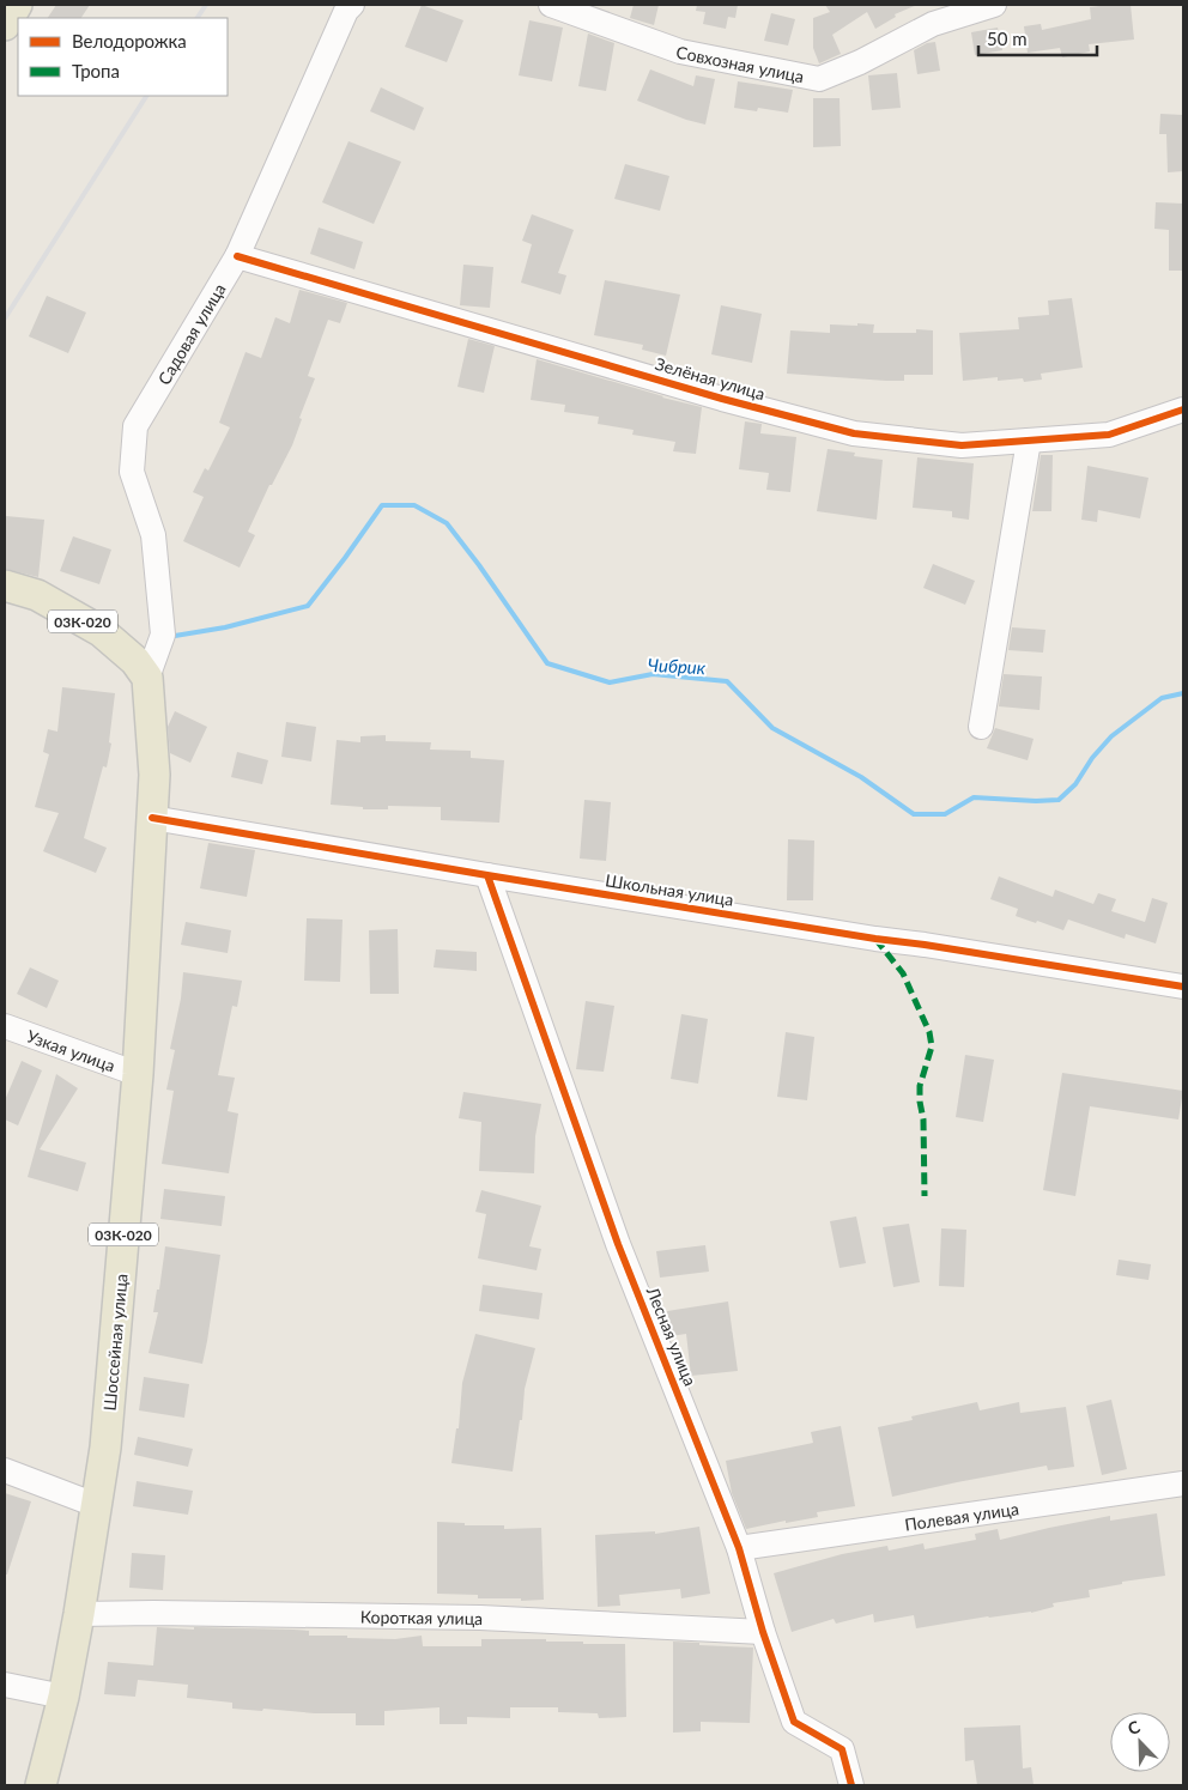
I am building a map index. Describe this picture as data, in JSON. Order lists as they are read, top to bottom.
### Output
{
  "streets": {
    "main road": ["03К-020", "Шоссейная улица"],
    "street": [
      "Совхозная улица",
      "Садовая улица",
      "Зелёная улица",
      "Школьная улица",
      "Узкая улица",
      "Лесная улица",
      "Полевая улица",
      "Короткая улица"
    ]
  },
  "crossings": [
    ["Садовая улица", "Зелёная улица"],
    ["Садовая улица", "03К-020"],
    ["Садовая улица", "Шоссейная улица"],
    ["03К-020", "Шоссейная улица"],
    ["Школьная улица", "Лесная улица"],
    ["Школьная улица", "Шоссейная улица"],
    ["Узкая улица", "Шоссейная улица"],
    ["Лесная улица", "Полевая улица"],
    ["Лесная улица", "Короткая улица"],
    ["Шоссейная улица", "Короткая улица"]
  ],
  "water": ["Чибрик"],
  "legend": ["Велодорожка", "Тропа"],
  "scale_bar": "50 m",
  "north": "top left"
}
